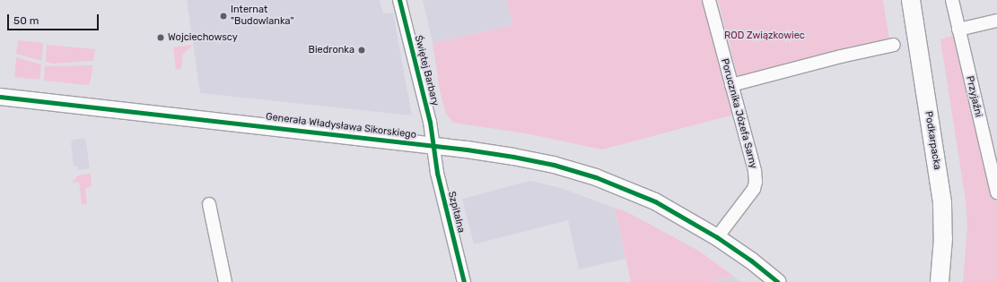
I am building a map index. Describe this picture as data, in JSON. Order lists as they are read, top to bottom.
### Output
{
  "streets": {
    "main road": ["Podkarpacka"],
    "street": [
      "Świętej Barbary",
      "Przyjaźni",
      "Porucznika Józefa Sarny",
      "Generała Władysława Sikorskiego",
      "Szpitalna"
    ]
  },
  "crossings": [
    ["Świętej Barbary", "Generała Władysława Sikorskiego"],
    ["Świętej Barbary", "Szpitalna"],
    ["Porucznika Józefa Sarny", "Generała Władysława Sikorskiego"],
    ["Generała Władysława Sikorskiego", "Szpitalna"]
  ],
  "parks": ["ROD Związkowiec"],
  "places": ["Internat \"Budowlanka\"", "Wojciechowscy", "Biedronka"],
  "scale_bar": "50 m"
}
